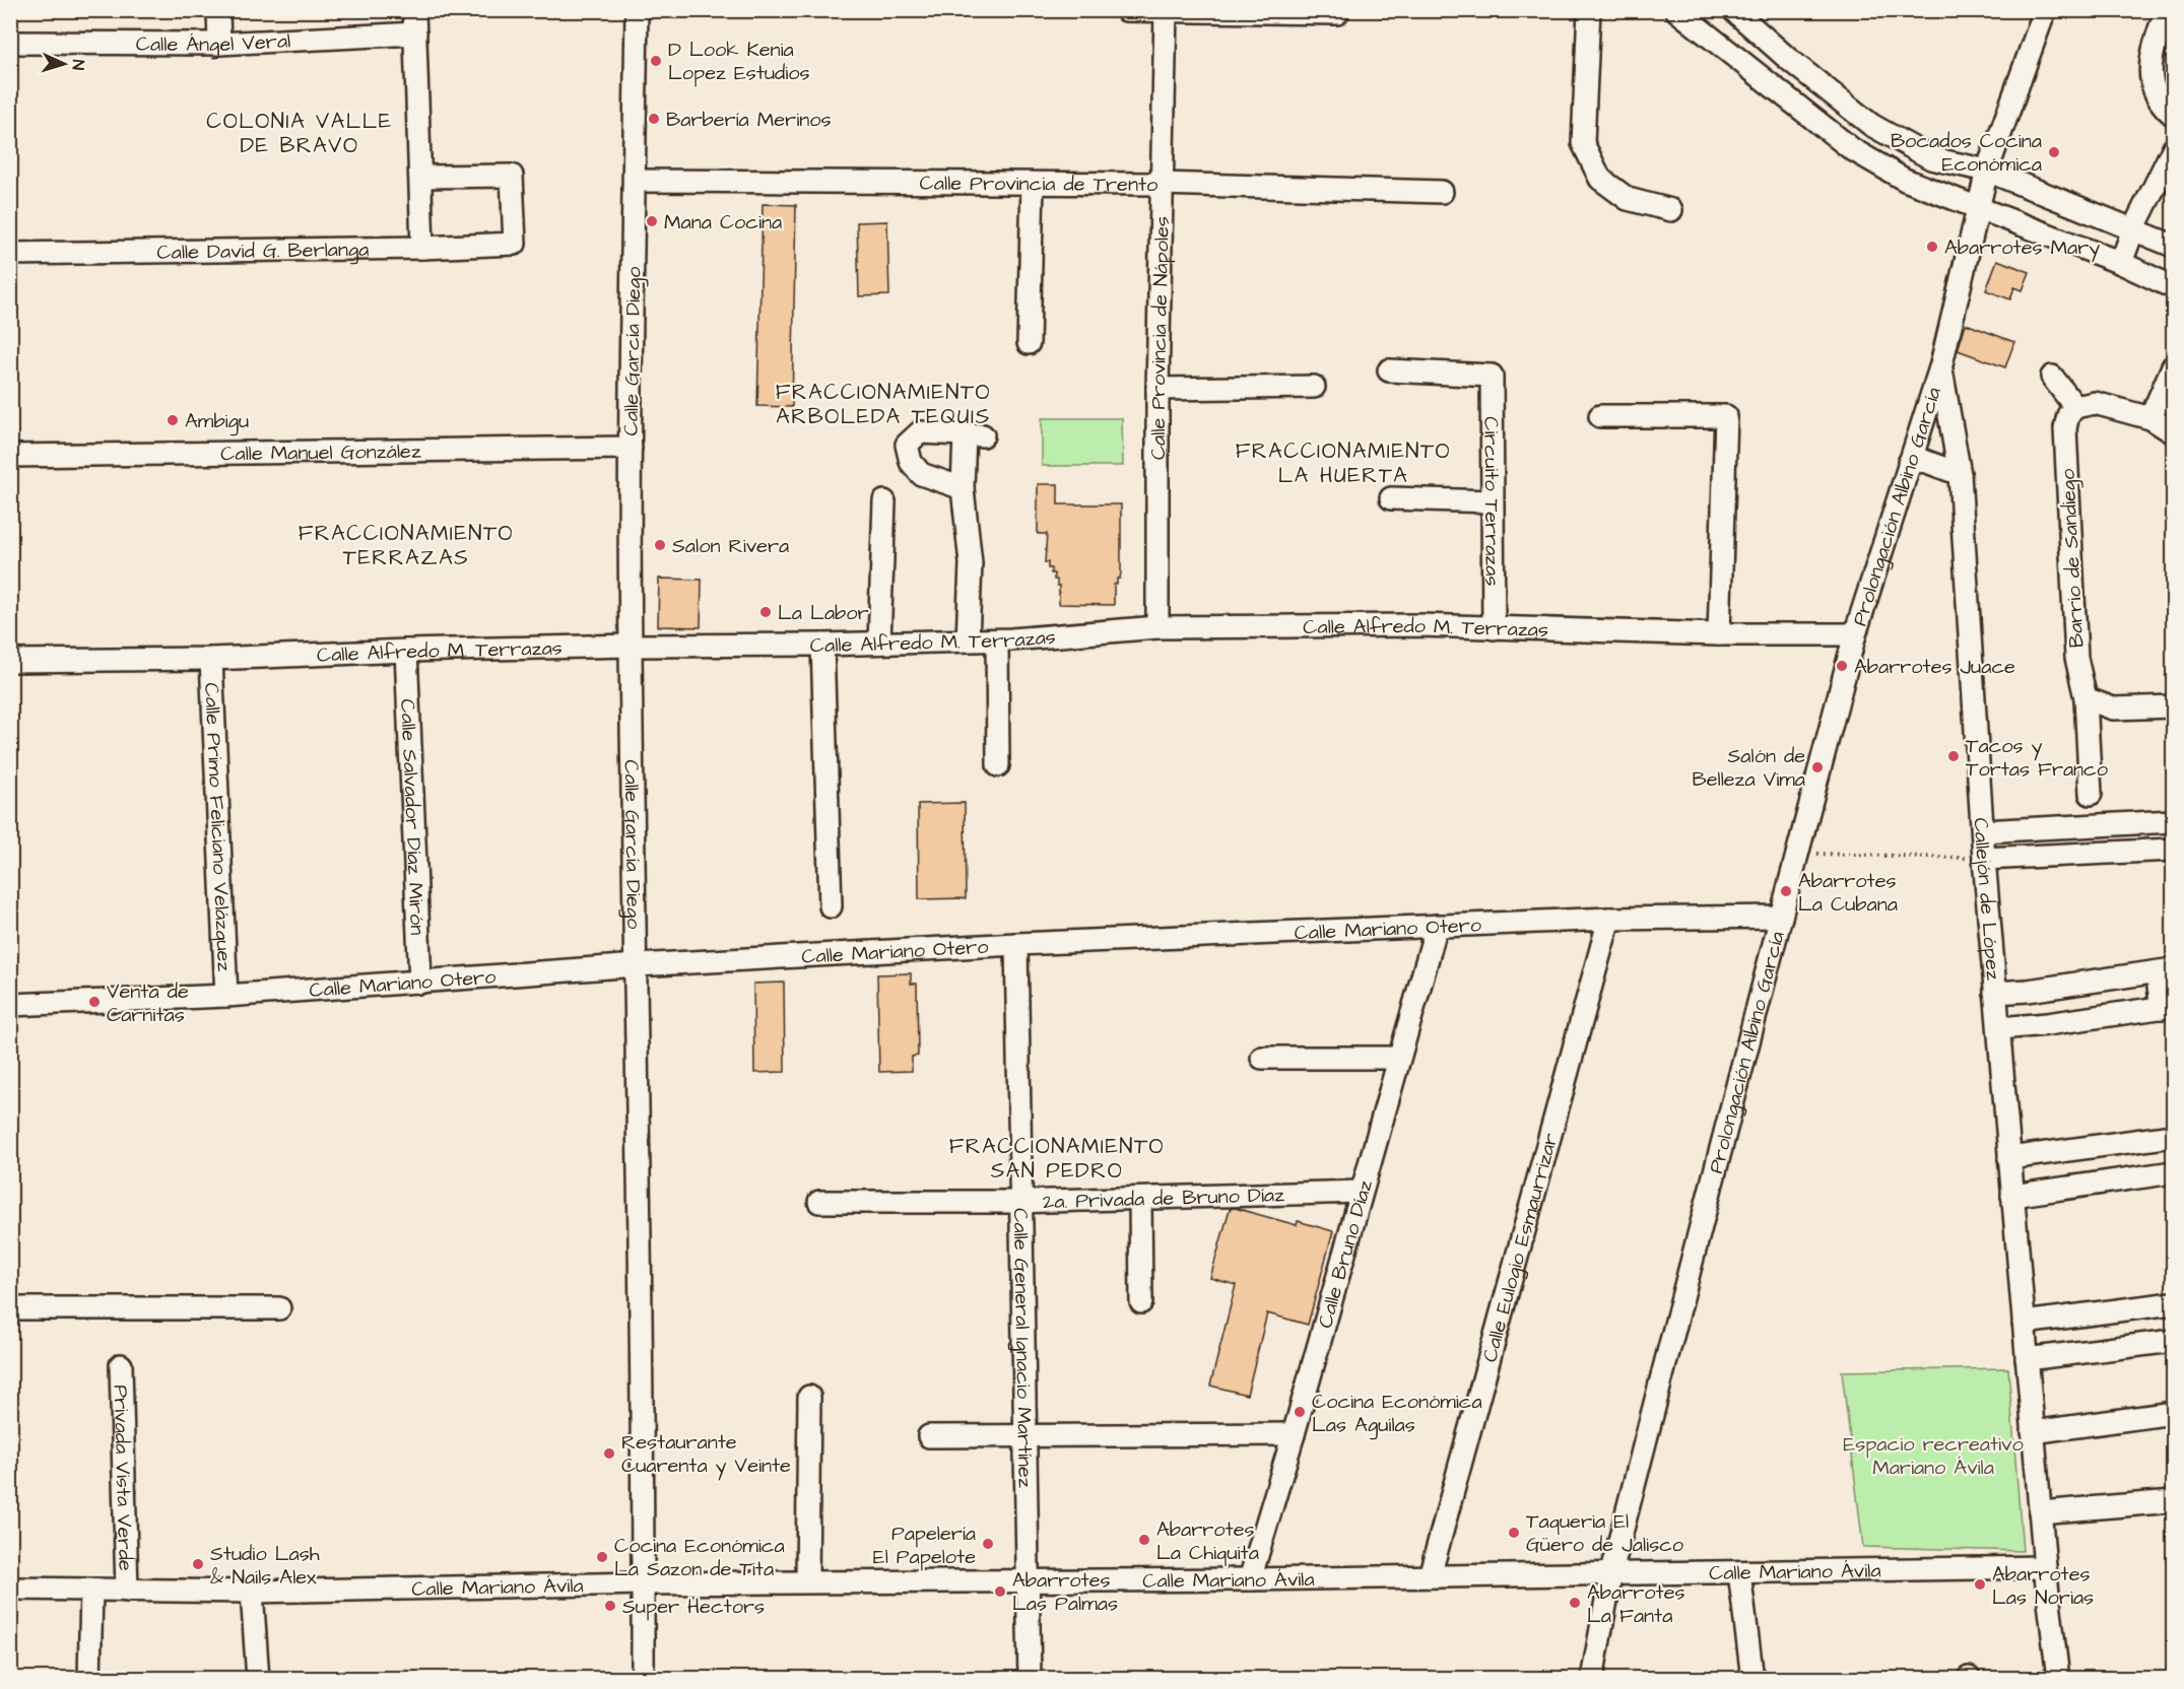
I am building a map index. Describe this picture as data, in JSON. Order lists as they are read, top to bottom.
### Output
{
  "streets": {
    "street": [
      "Calle Ángel Veral",
      "Calle Provincia de Trento",
      "Calle David G. Berlanga",
      "Calle Provincia de Nápoles",
      "Calle García Diego",
      "Calle Manuel González",
      "Circuito Terrazas",
      "Prolongación Albino García",
      "Barrio de Sandiego",
      "Calle Alfredo M. Terrazas",
      "Calle Salvador Díaz Mirón",
      "Calle Primo Feliciano Velázquez",
      "Callejón de López",
      "Calle Mariano Otero",
      "2a. Privada de Bruno Díaz",
      "Calle Eulogio Esmaurrizar",
      "Calle Bruno Díaz",
      "Calle General Ignacio Martínez",
      "Privada Vista Verde",
      "Calle Mariano Ávila"
    ]
  },
  "crossings": [
    ["Calle Provincia de Trento", "Calle Provincia de Nápoles"],
    ["Calle Provincia de Trento", "Calle García Diego"],
    ["Calle Provincia de Nápoles", "Calle Alfredo M. Terrazas"],
    ["Calle García Diego", "Calle Manuel González"],
    ["Calle García Diego", "Calle Alfredo M. Terrazas"],
    ["Calle García Diego", "Calle Mariano Otero"],
    ["Calle García Diego", "Calle Mariano Ávila"],
    ["Circuito Terrazas", "Calle Alfredo M. Terrazas"],
    ["Prolongación Albino García", "Calle Alfredo M. Terrazas"],
    ["Prolongación Albino García", "Callejón de López"],
    ["Prolongación Albino García", "Calle Mariano Otero"],
    ["Prolongación Albino García", "Calle Mariano Ávila"],
    ["Calle Alfredo M. Terrazas", "Calle Salvador Díaz Mirón"],
    ["Calle Alfredo M. Terrazas", "Calle Primo Feliciano Velázquez"],
    ["Calle Salvador Díaz Mirón", "Calle Mariano Otero"],
    ["Calle Primo Feliciano Velázquez", "Calle Mariano Otero"],
    ["Callejón de López", "Calle Mariano Ávila"],
    ["Calle Mariano Otero", "Calle Eulogio Esmaurrizar"],
    ["Calle Mariano Otero", "Calle Bruno Díaz"],
    ["Calle Mariano Otero", "Calle General Ignacio Martínez"],
    ["2a. Privada de Bruno Díaz", "Calle Bruno Díaz"],
    ["2a. Privada de Bruno Díaz", "Calle General Ignacio Martínez"],
    ["Calle Eulogio Esmaurrizar", "Calle Mariano Ávila"],
    ["Calle Bruno Díaz", "Calle Mariano Ávila"],
    ["Calle General Ignacio Martínez", "Calle Mariano Ávila"],
    ["Privada Vista Verde", "Calle Mariano Ávila"]
  ],
  "districts": [
    "COLONIA VALLE DE BRAVO",
    "FRACCIONAMIENTO ARBOLEDA TEQUIS",
    "FRACCIONAMIENTO LA HUERTA",
    "FRACCIONAMIENTO TERRAZAS",
    "FRACCIONAMIENTO SAN PEDRO"
  ],
  "parks": ["Espacio recreativo Mariano Ávila"],
  "places": [
    "D Look Kenia Lopez Estudios",
    "Barbería Merinos",
    "Bocados Cocina Económica",
    "Mana Cocina",
    "Abarrotes Mary",
    "Ambigu",
    "Salon Rivera",
    "La Labor",
    "Abarrotes Juace",
    "Tacos y Tortas Franco",
    "Salón de Belleza Vima",
    "Abarrotes La Cubana",
    "Venta de Carnitas",
    "Cocina Económica Las Aguilas",
    "Restaurante Cuarenta y Veinte",
    "Taqueria El Güero de Jalisco",
    "Abarrotes La Chiquita",
    "Papelería El Papelote",
    "Cocina Económica La Sazon de Tita",
    "Studio Lash & Nails Alex",
    "Abarrotes Las Norias",
    "Abarrotes Las Palmas",
    "Abarrotes La Fanta",
    "Super Hectors"
  ],
  "north": "right"
}
